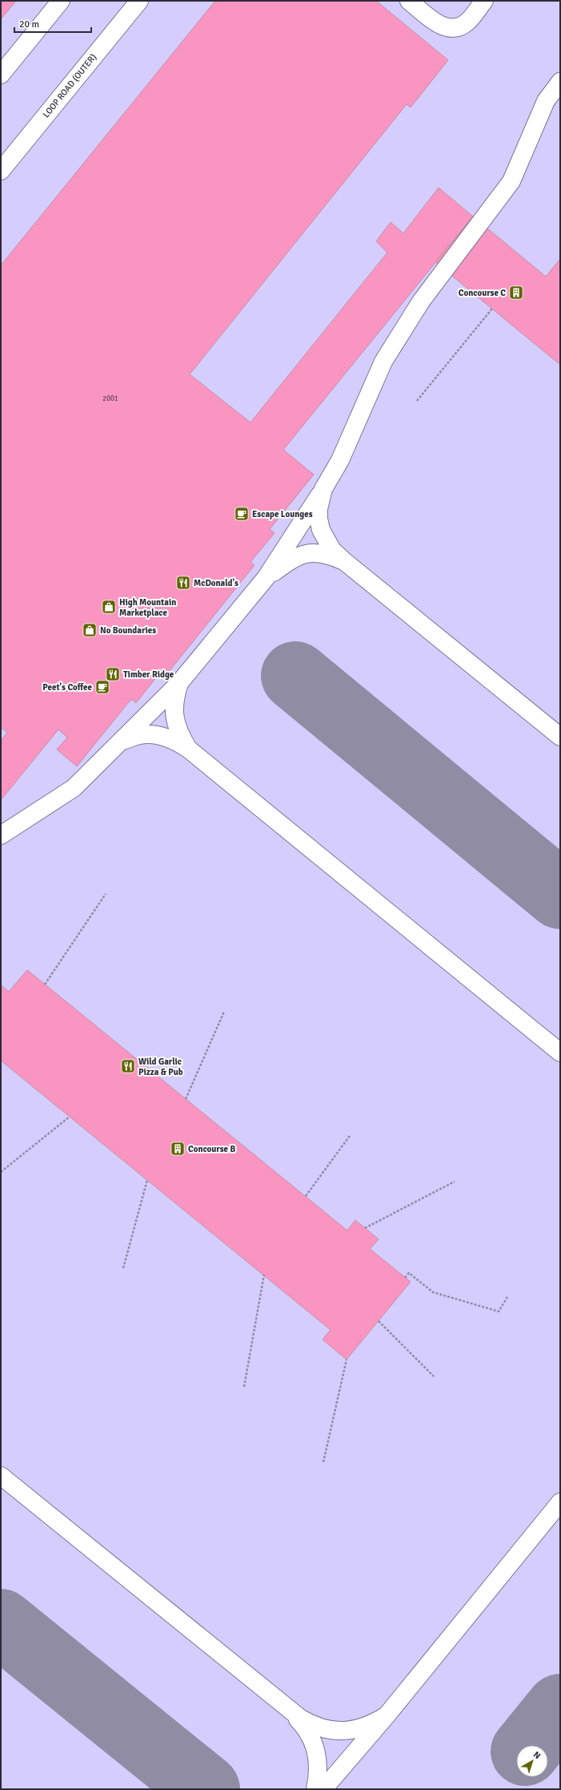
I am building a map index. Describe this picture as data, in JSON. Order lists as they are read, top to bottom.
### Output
{
  "streets": {
    "main road": ["LOOP ROAD (OUTER)"]
  },
  "places": {
    "building": ["Concourse C", "Concourse B"],
    "cafe": ["Escape Lounges", "Peet's Coffee"],
    "restaurant": ["McDonald's", "Timber Ridge", "Wild Garlic Pizza & Pub"],
    "shop": ["High Mountain Marketplace", "No Boundaries"]
  },
  "house_numbers": ["2001"],
  "scale_bar": "20 m",
  "north": "top right"
}
